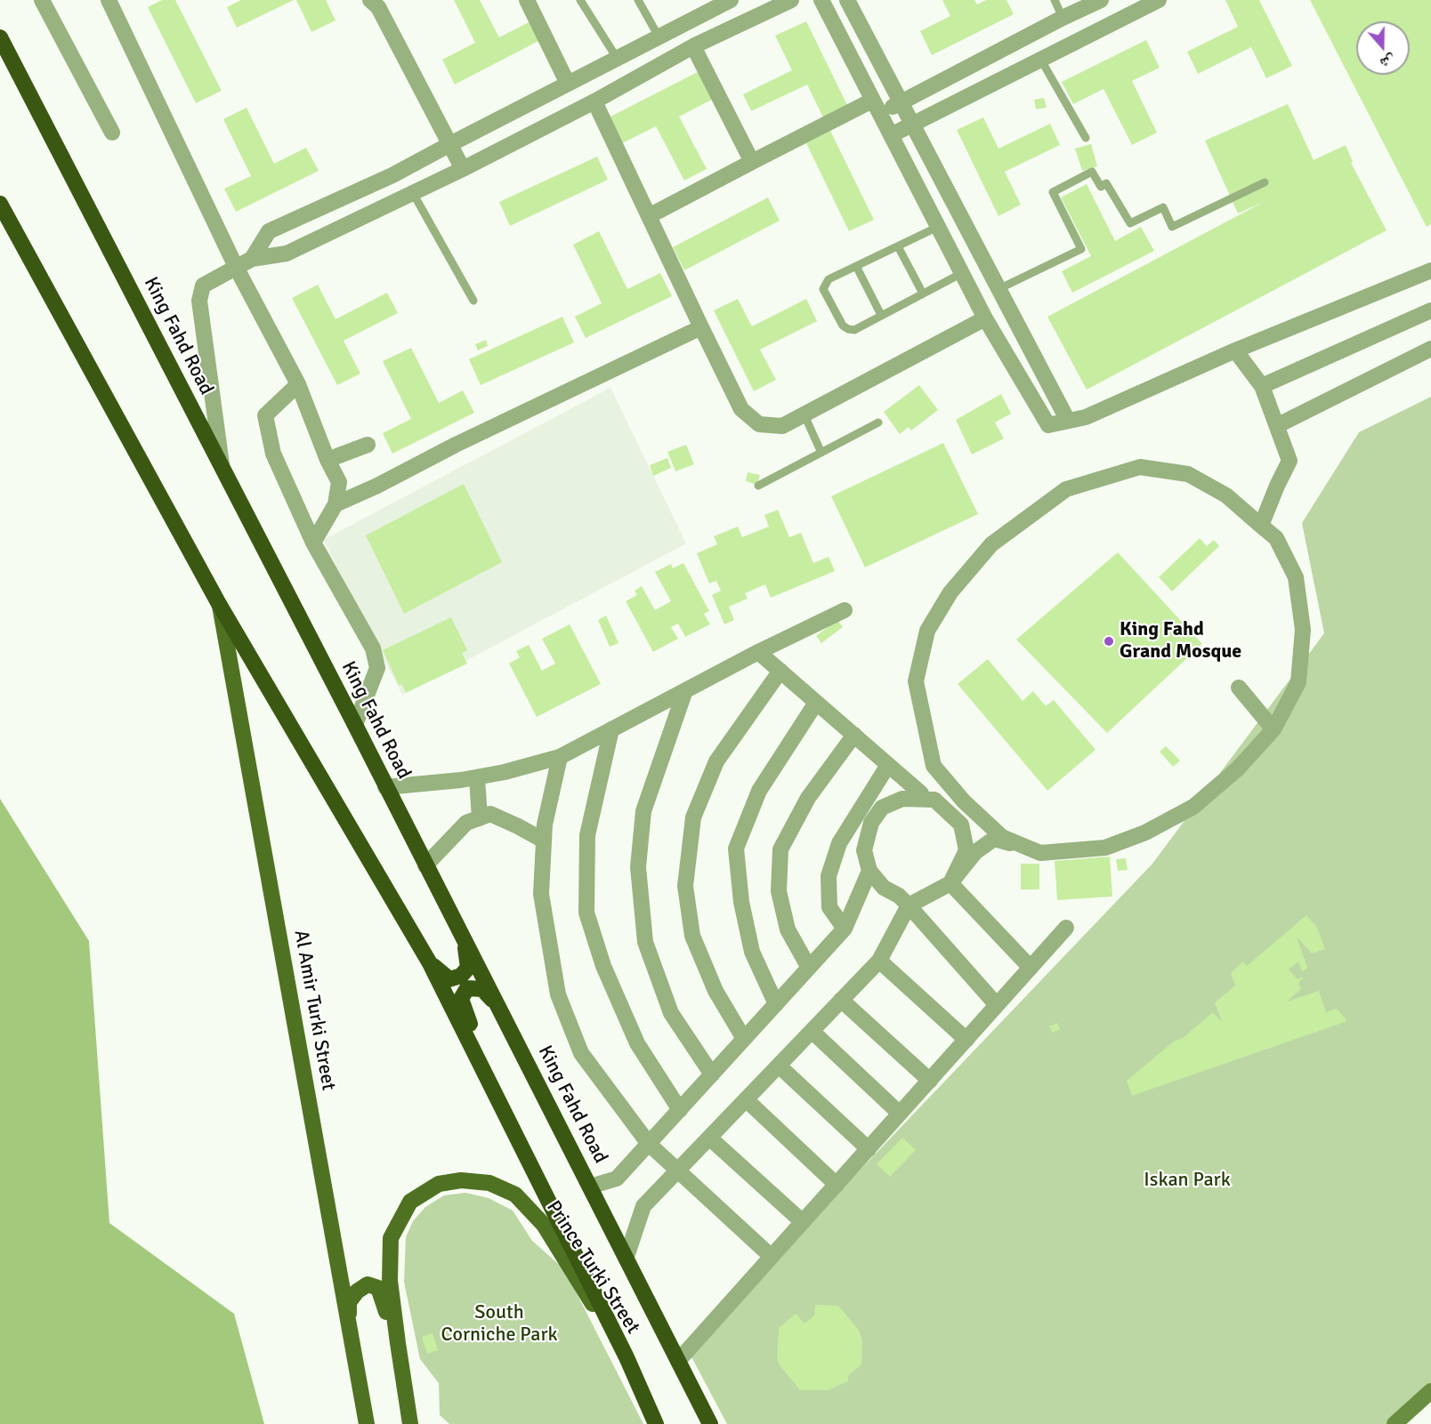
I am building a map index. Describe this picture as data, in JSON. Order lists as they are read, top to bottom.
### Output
{
  "streets": {
    "highway": ["King Fahd Road"],
    "main road": ["Al Amir Turki Street", "Prince Turki Street"]
  },
  "parks": ["Iskan Park", "South Corniche Park"],
  "places": ["King Fahd Grand Mosque"],
  "north": "bottom"
}
